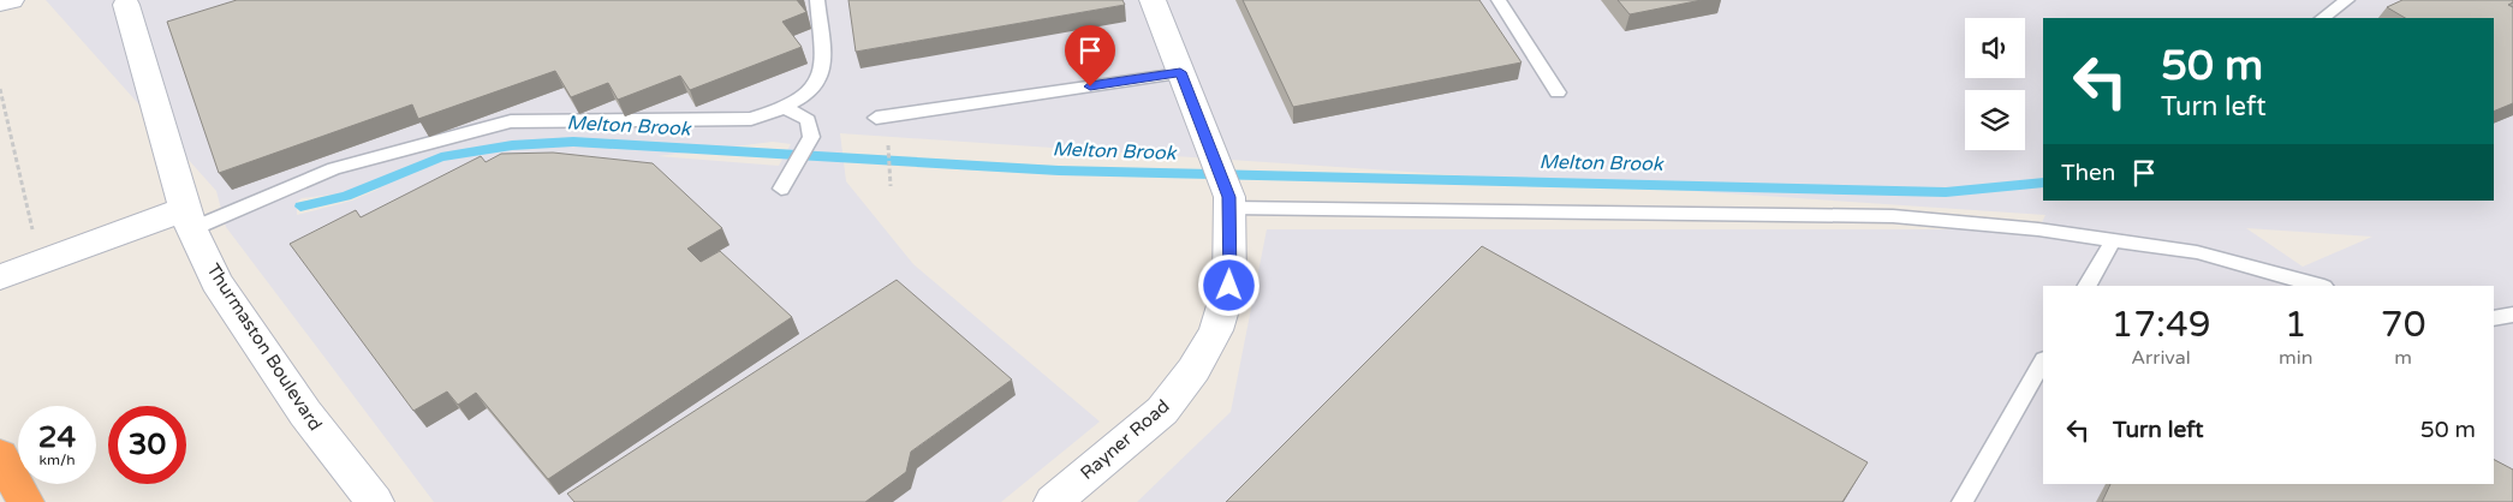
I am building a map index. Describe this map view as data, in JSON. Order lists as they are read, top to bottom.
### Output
{
  "streets": {
    "street": ["Thurmaston Boulevard", "Rayner Road"]
  },
  "water": ["Melton Brook"],
  "page": {
    "turn": ["50 m", "Turn left"],
    "then": "Then",
    "eta": [
      "17:49",
      "Arrival",
      "1",
      "min",
      "70",
      "m"
    ],
    "list": [
      {
        "name": "Turn left",
        "value": "50 m"
      }
    ],
    "speed": "24 km/h",
    "limit": "30"
  }
}
